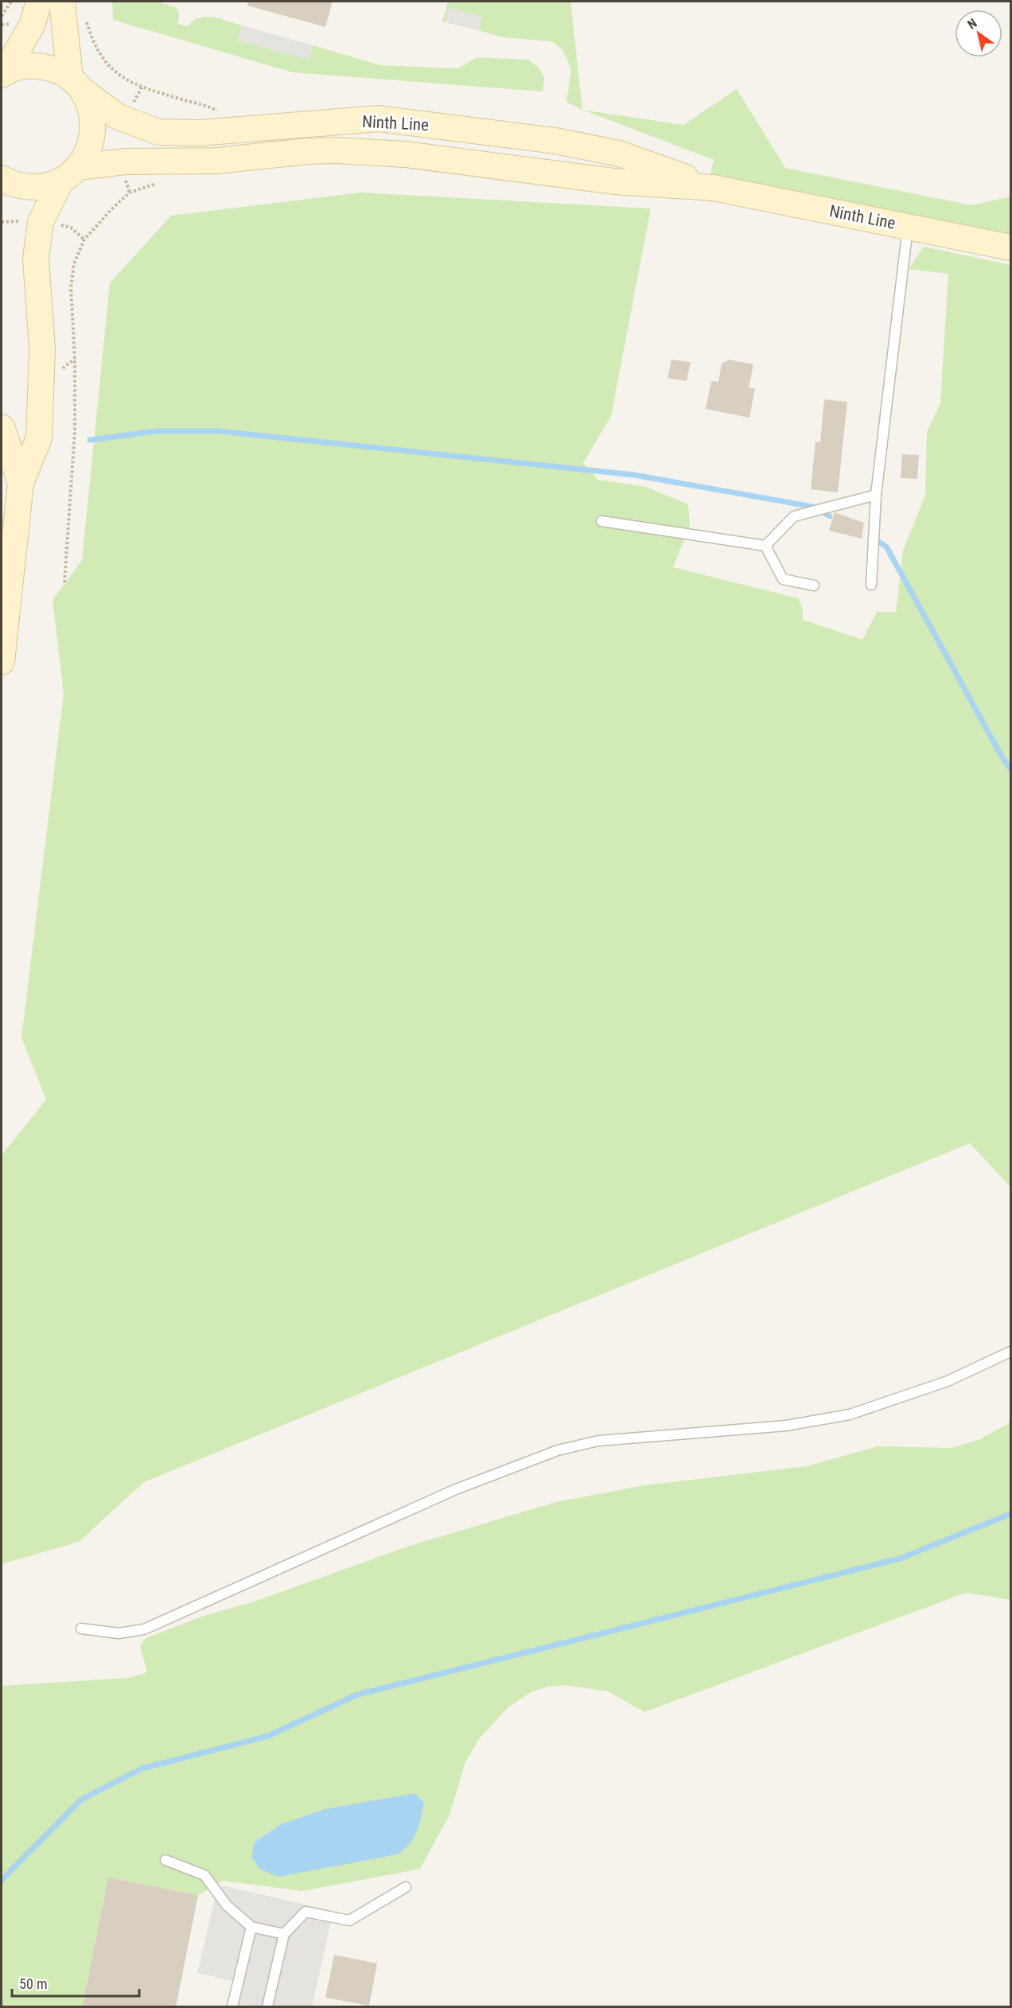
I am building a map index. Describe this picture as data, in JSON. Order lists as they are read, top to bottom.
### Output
{
  "streets": {
    "main road": ["Ninth Line"]
  },
  "scale_bar": "50 m",
  "north": "top left"
}
